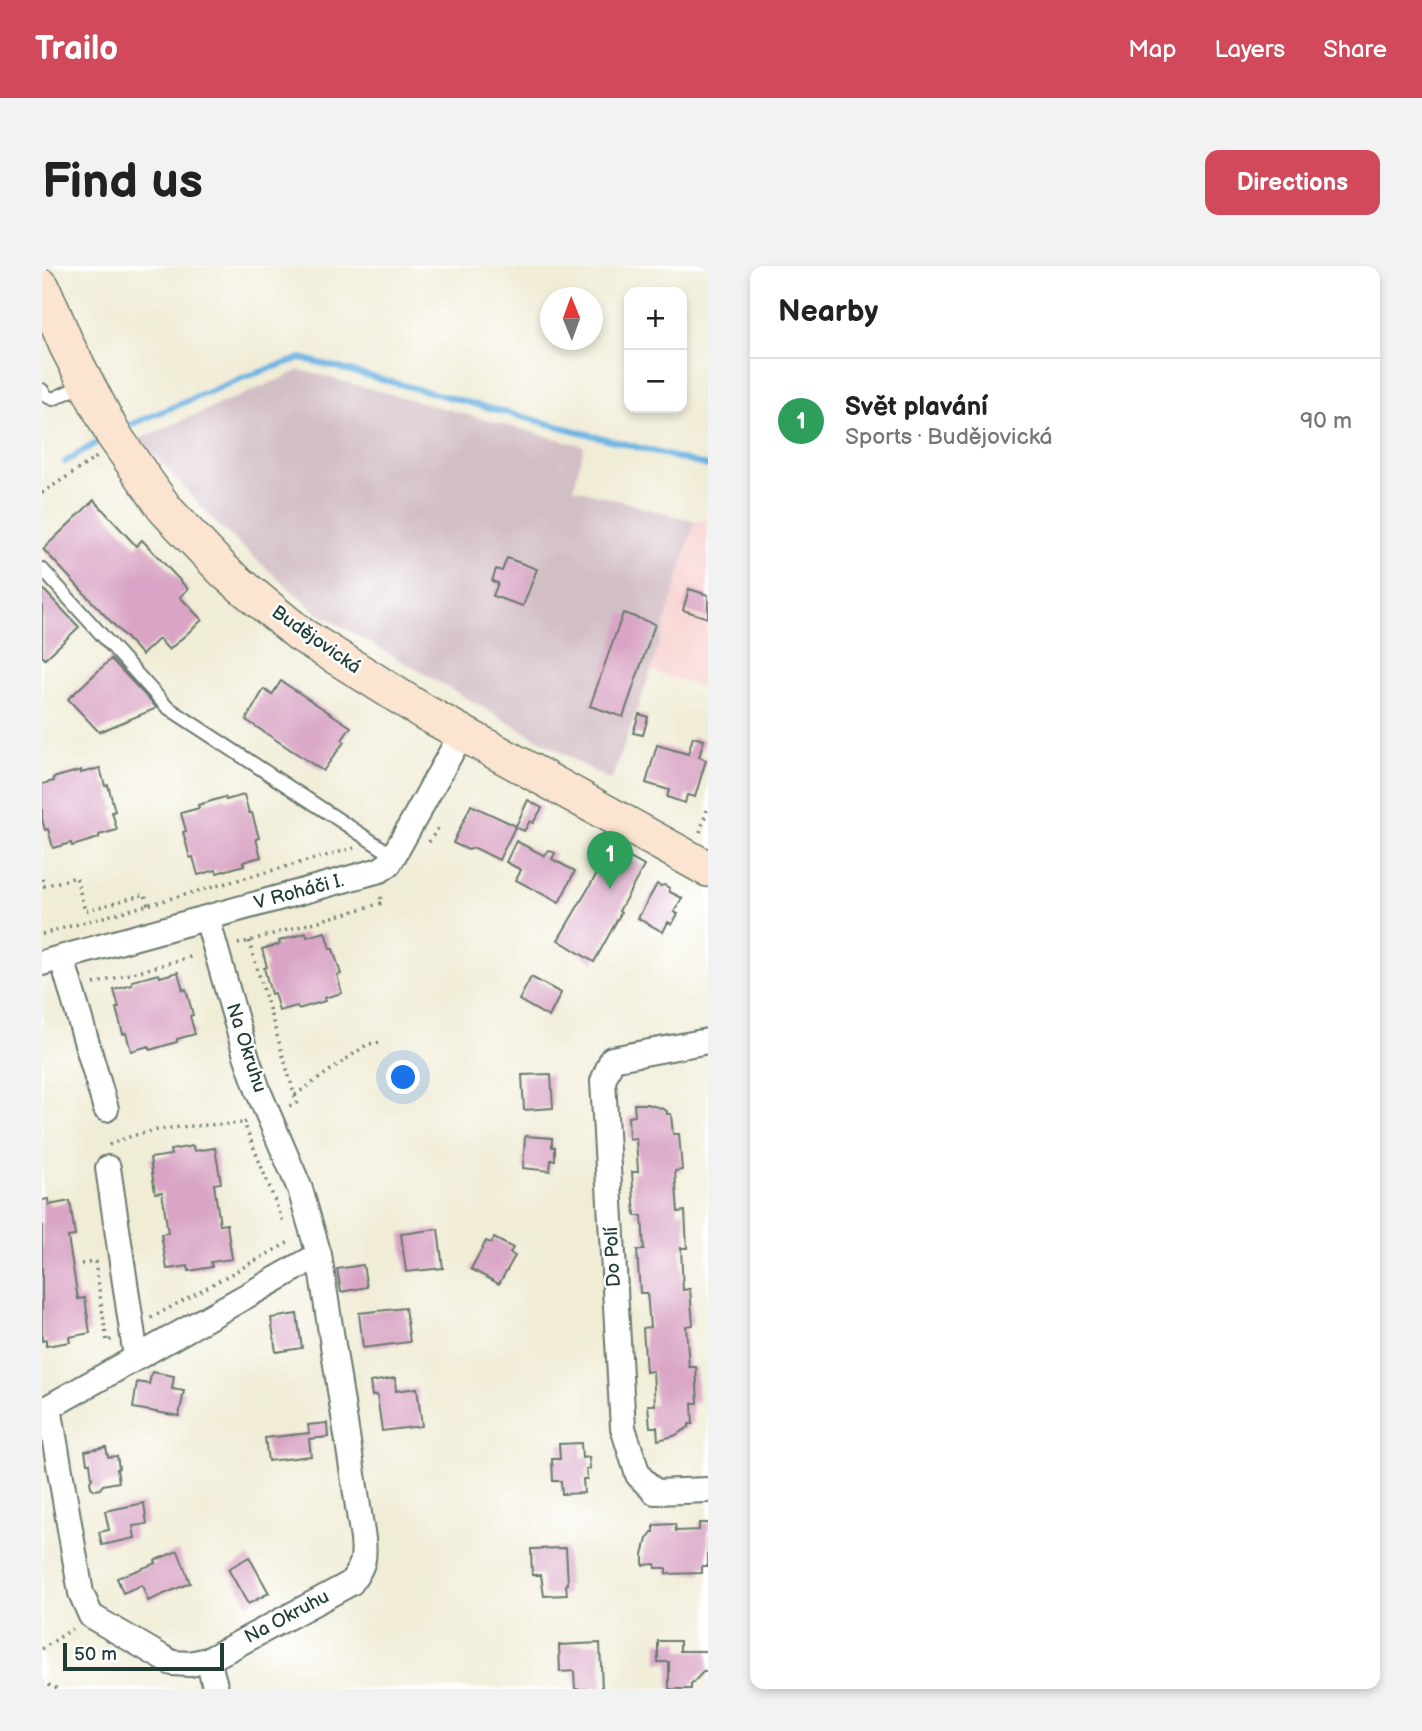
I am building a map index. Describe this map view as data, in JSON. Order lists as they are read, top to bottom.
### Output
{
  "streets": {
    "main road": ["Budějovická"],
    "street": ["V Roháči I.", "Na Okruhu", "Do Polí"]
  },
  "crossings": [
    ["Budějovická", "V Roháči I."],
    ["V Roháči I.", "Na Okruhu"]
  ],
  "scale_bar": "50 m",
  "north": "top",
  "page": {
    "header": "Trailo",
    "nav": ["Map", "Layers", "Share"],
    "buttons": "Directions",
    "title": "Find us",
    "heading": "Nearby",
    "map_buttons": ["+", "−"],
    "list": [
      {
        "mark": "1",
        "name": "Svět plavání",
        "note": "Sports · Budějovická",
        "value": "90 m"
      }
    ],
    "pins": "1",
    "scale": "50 m"
  }
}
